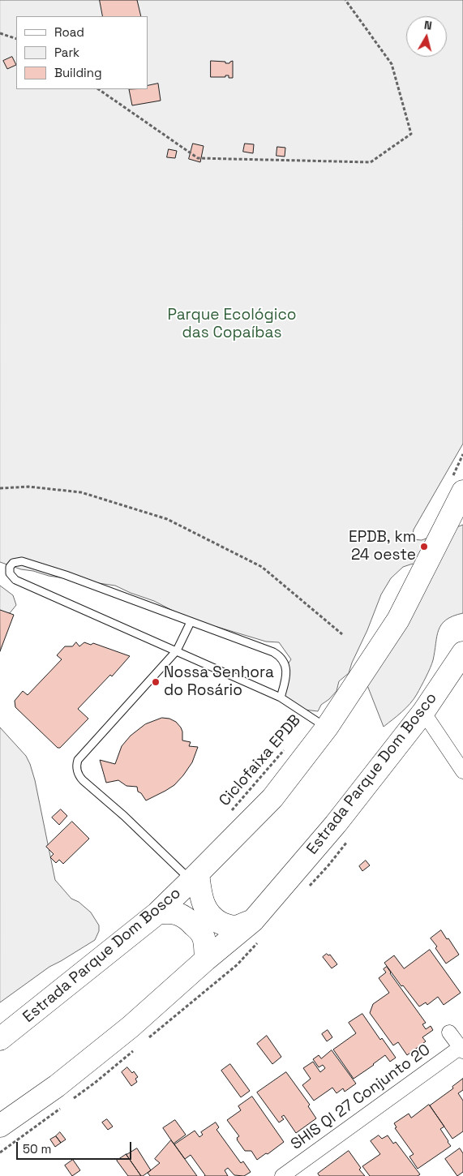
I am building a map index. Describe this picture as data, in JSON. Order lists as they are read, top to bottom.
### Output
{
  "streets": {
    "main road": ["Estrada Parque Dom Bosco"],
    "street": ["SHIS QI 27 Conjunto 20"],
    "path": ["Ciclofaixa EPDB"]
  },
  "parks": ["Parque Ecológico das Copaíbas"],
  "places": ["EPDB, km 24 oeste", "Nossa Senhora do Rosário"],
  "legend": ["Road", "Park", "Building"],
  "scale_bar": "50 m",
  "north": "top"
}
